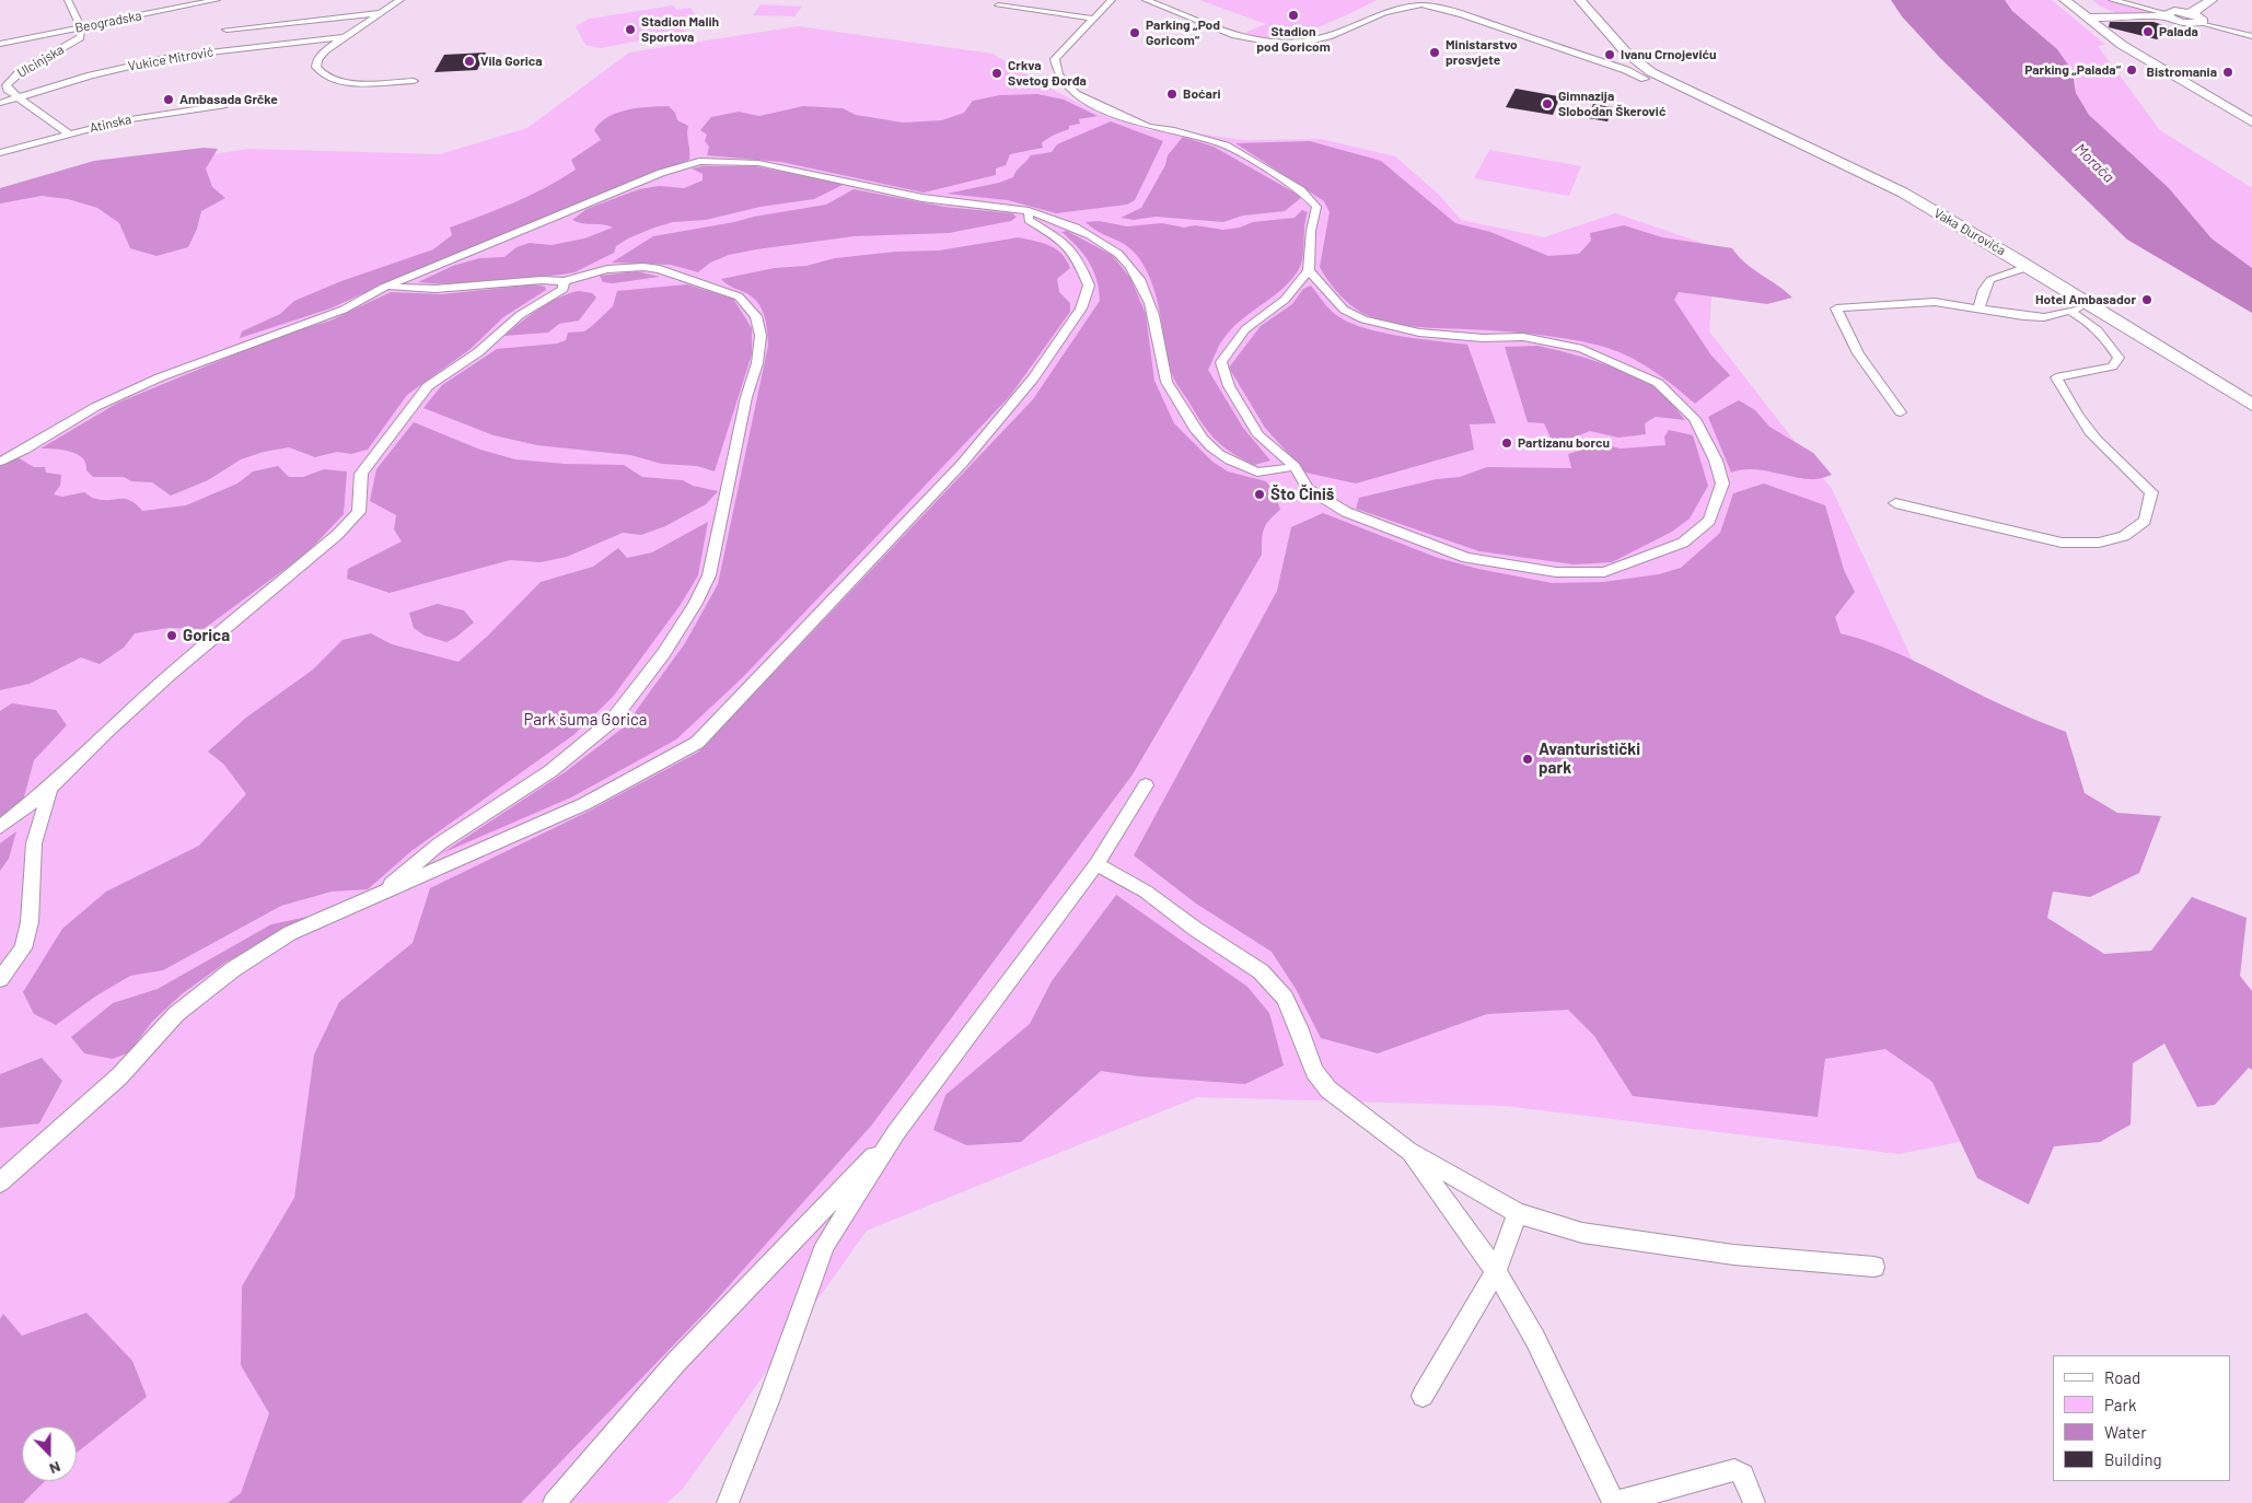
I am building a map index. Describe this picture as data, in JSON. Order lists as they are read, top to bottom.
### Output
{
  "streets": {
    "street": [
      "Beogradska",
      "Vukice Mitrović",
      "Ulcinjska",
      "Atinska",
      "Vaka Đurovića"
    ]
  },
  "crossings": [
    ["Beogradska", "Ulcinjska"],
    ["Vukice Mitrović", "Ulcinjska"],
    ["Ulcinjska", "Atinska"]
  ],
  "water": ["Morača"],
  "parks": ["Park šuma Gorica"],
  "places": [
    "Stadion pod Goricom",
    "Stadion Malih Sportova",
    "Palada",
    "Parking „Pod Goricom“",
    "Ministarstvo prosvjete",
    "Ivanu Crnojeviću",
    "Vila Gorica",
    "Parking „Palada“",
    "Bistromania",
    "Crkva Svetog Đorđa",
    "Boćari",
    "Ambasada Grčke",
    "Gimnazija Slobodan Škerović",
    "Hotel Ambasador",
    "Partizanu borcu",
    "Što Činiš",
    "Gorica",
    "Avanturistički park"
  ],
  "legend": [
    "Road",
    "Park",
    "Water",
    "Building"
  ],
  "north": "bottom"
}
